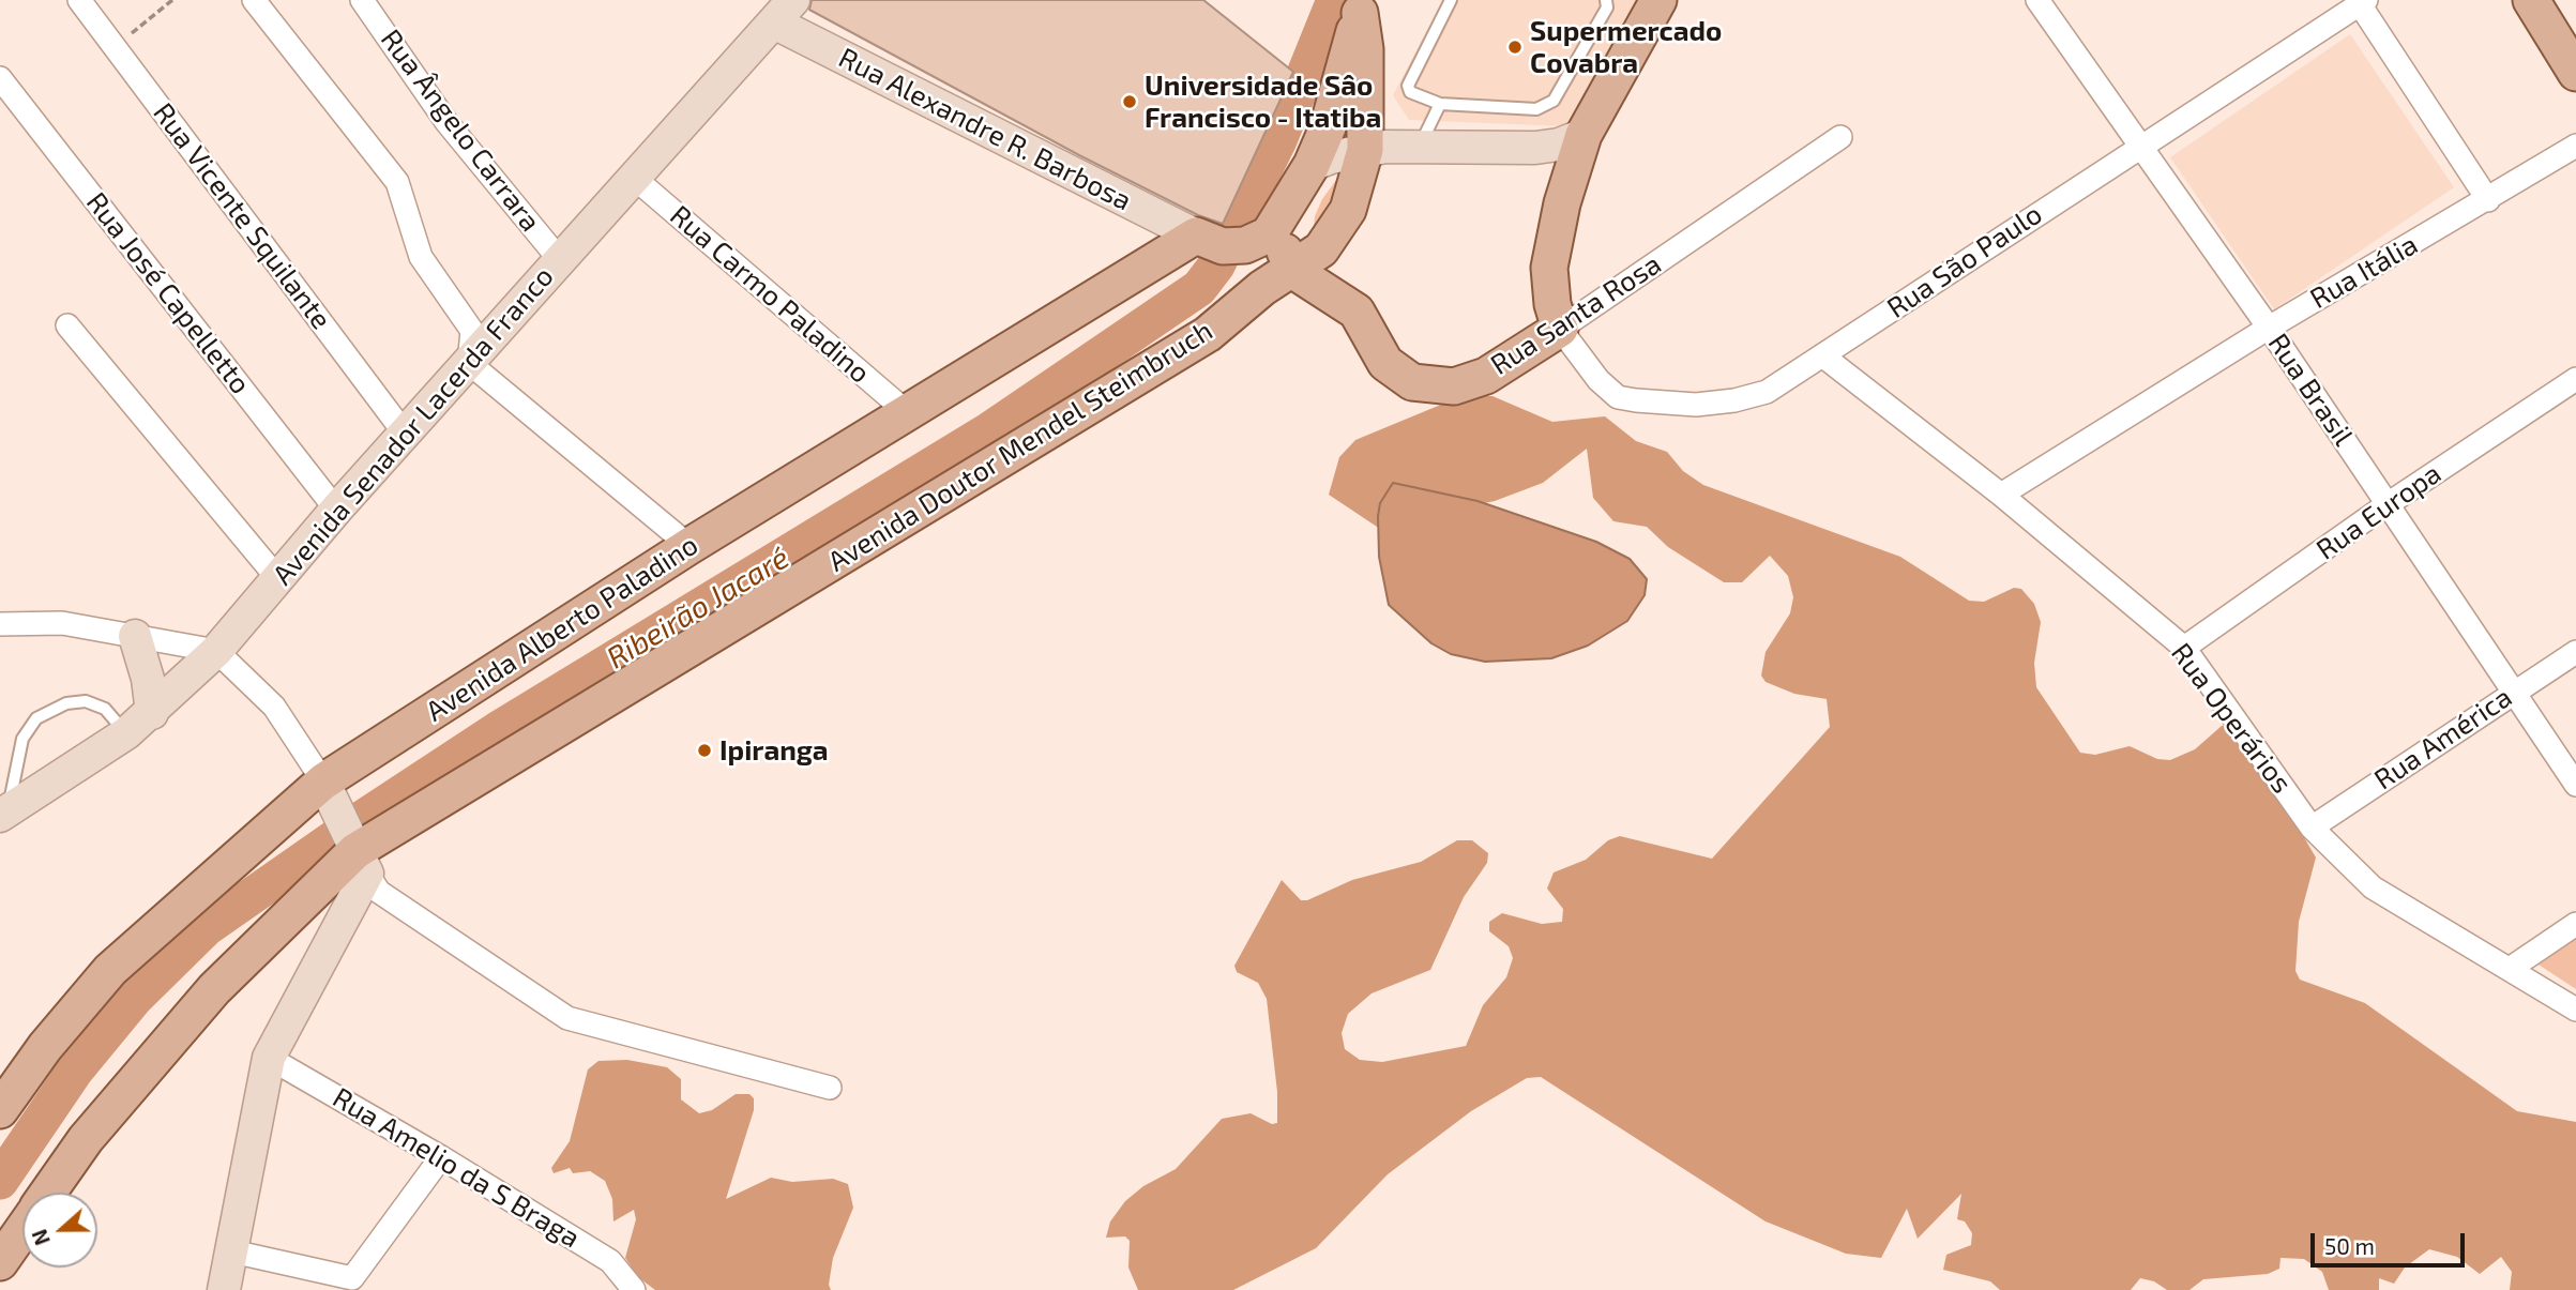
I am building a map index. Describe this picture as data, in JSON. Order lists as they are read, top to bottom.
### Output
{
  "streets": {
    "main road": [
      "Rua Alexandre R. Barbosa",
      "Rua Santa Rosa",
      "Avenida Senador Lacerda Franco",
      "Avenida Doutor Mendel Steimbruch",
      "Avenida Alberto Paladino"
    ],
    "street": [
      "Rua Ângelo Carrara",
      "Rua Vicente Squilante",
      "Rua São Paulo",
      "Rua Itália",
      "Rua José Capelletto",
      "Rua Carmo Paladino",
      "Rua Brasil",
      "Rua Europa",
      "Rua Operários",
      "Rua América",
      "Rua Amelio da S Braga"
    ]
  },
  "crossings": [
    ["Rua Alexandre R. Barbosa", "Avenida Senador Lacerda Franco"],
    ["Rua Alexandre R. Barbosa", "Avenida Alberto Paladino"],
    ["Rua Ângelo Carrara", "Avenida Senador Lacerda Franco"],
    ["Rua Vicente Squilante", "Avenida Senador Lacerda Franco"],
    ["Rua São Paulo", "Rua Santa Rosa"],
    ["Rua São Paulo", "Rua Brasil"],
    ["Rua São Paulo", "Rua Operários"],
    ["Rua Itália", "Rua Brasil"],
    ["Rua Itália", "Rua Operários"],
    ["Rua José Capelletto", "Avenida Senador Lacerda Franco"],
    ["Rua Carmo Paladino", "Avenida Senador Lacerda Franco"],
    ["Rua Carmo Paladino", "Avenida Alberto Paladino"],
    ["Rua Santa Rosa", "Avenida Doutor Mendel Steimbruch"],
    ["Rua Brasil", "Rua Europa"],
    ["Rua Brasil", "Rua América"],
    ["Rua Europa", "Rua Operários"],
    ["Rua Operários", "Rua América"]
  ],
  "water": ["Ribeirão Jacaré"],
  "places": ["Supermercado Covabra", "Universidade Sâo Francisco - Itatiba", "Ipiranga"],
  "scale_bar": "50 m",
  "north": "left"
}
